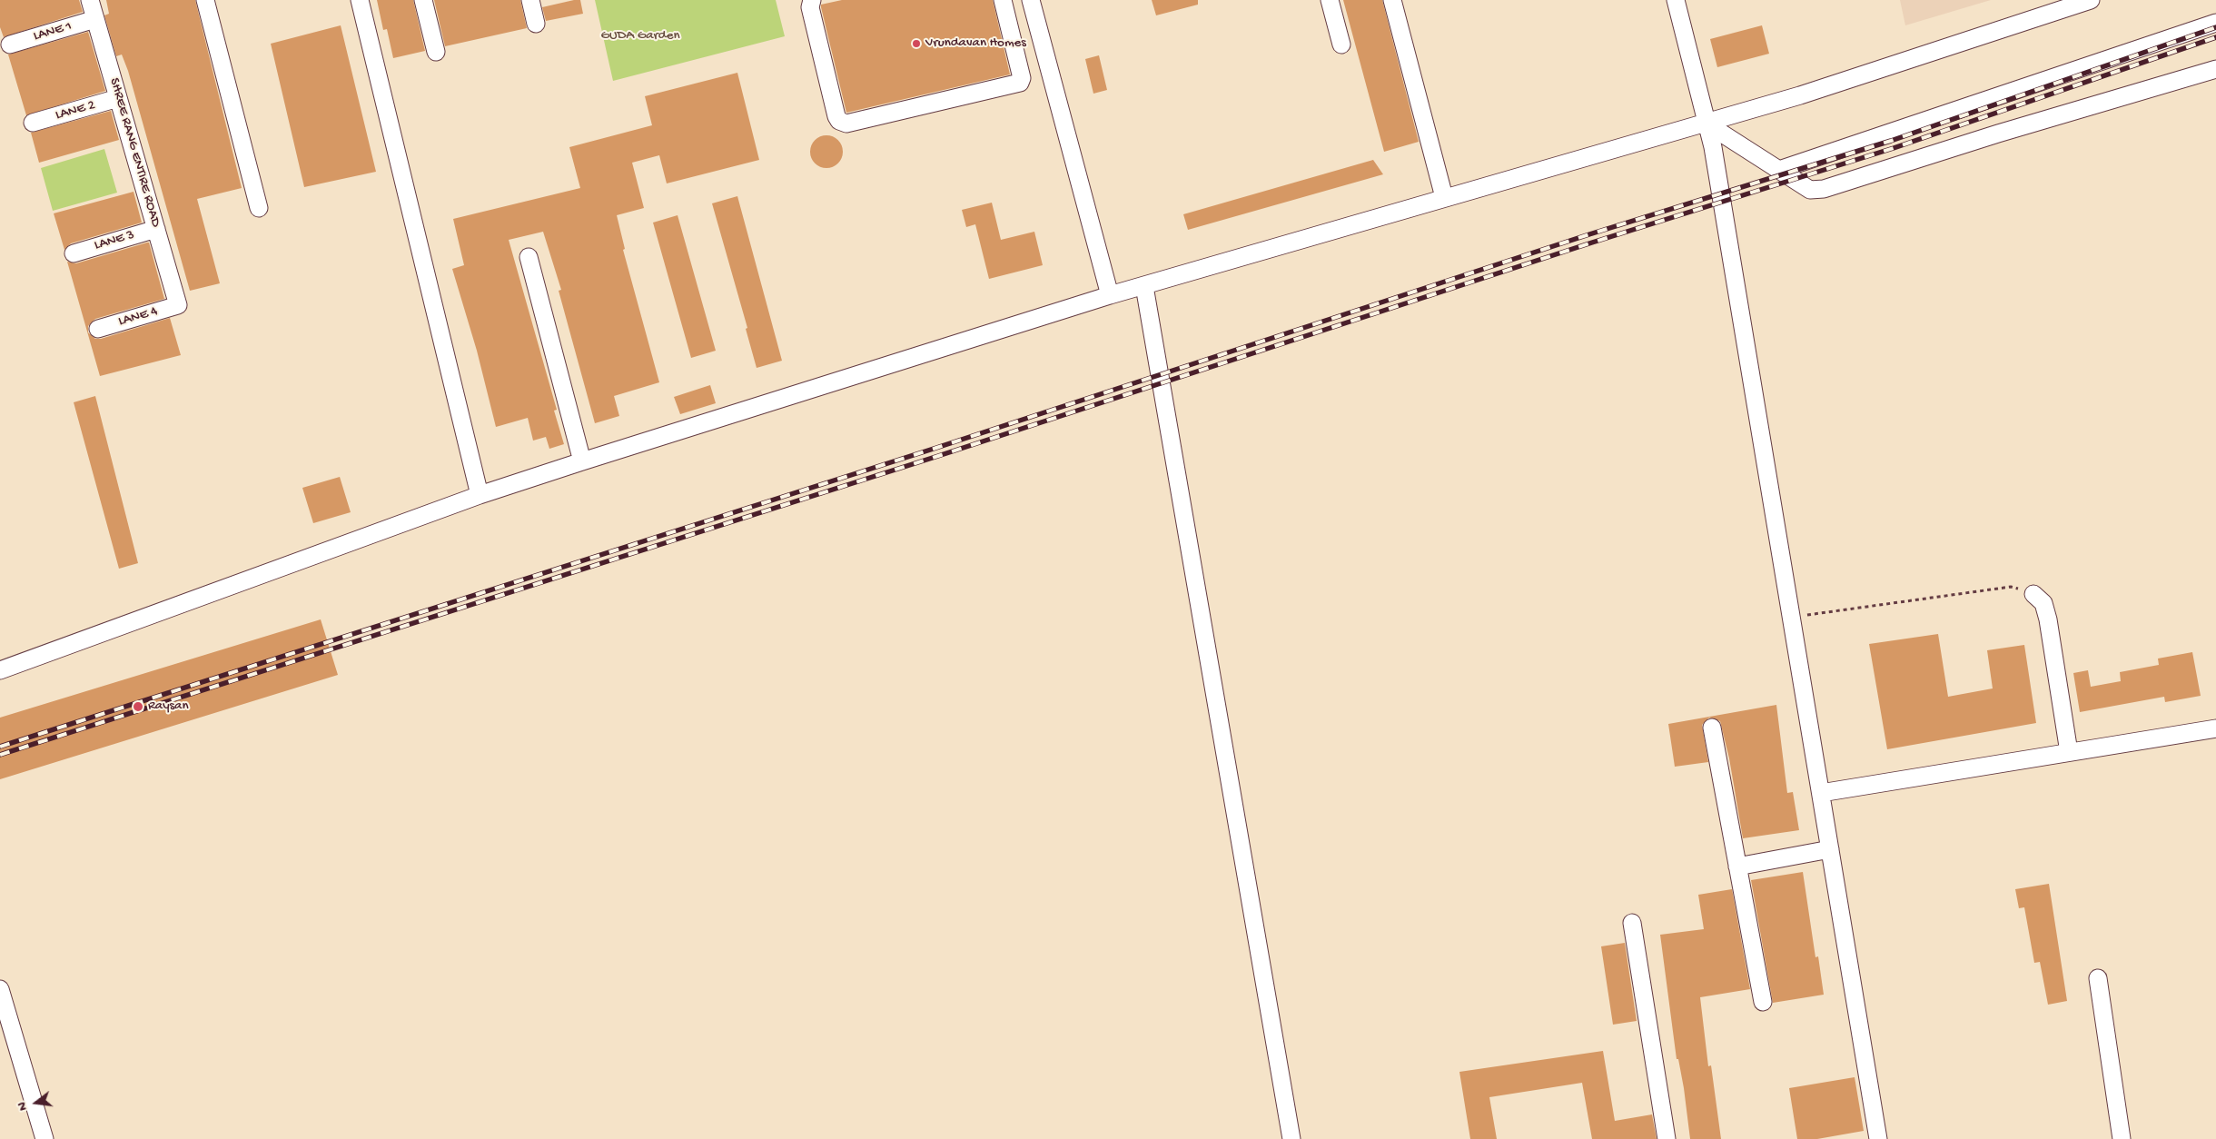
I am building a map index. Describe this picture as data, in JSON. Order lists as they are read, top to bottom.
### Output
{
  "streets": {
    "street": [
      "LANE 1",
      "LANE 2",
      "SHREE RANG ENTIRE ROAD",
      "LANE 3",
      "LANE 4"
    ]
  },
  "crossings": [
    ["LANE 1", "SHREE RANG ENTIRE ROAD"],
    ["LANE 2", "SHREE RANG ENTIRE ROAD"],
    ["SHREE RANG ENTIRE ROAD", "LANE 3"],
    ["SHREE RANG ENTIRE ROAD", "LANE 4"]
  ],
  "parks": ["GUDA Garden"],
  "places": ["Vrundavan Homes", "Raysan"],
  "north": "left"
}
